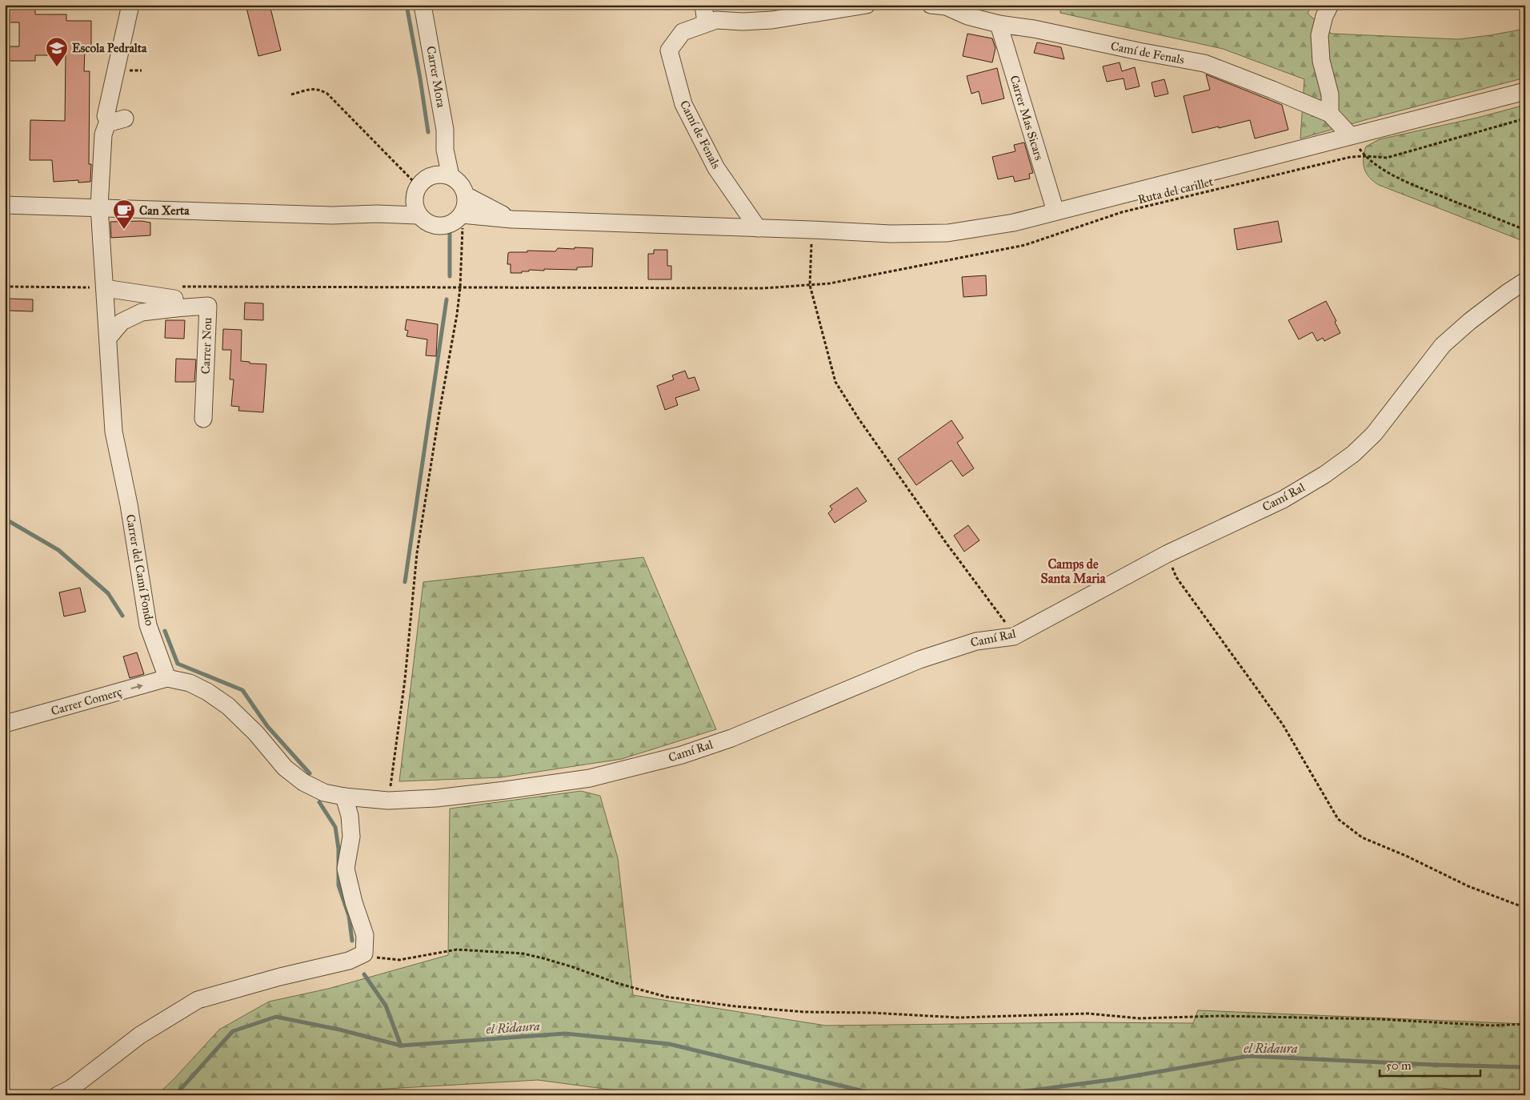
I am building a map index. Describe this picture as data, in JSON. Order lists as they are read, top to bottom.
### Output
{
  "streets": {
    "street": [
      "Camí de Fenals",
      "Carrer Mora",
      "Carrer Mas Sicars",
      "Carrer Nou",
      "Camí Ral",
      "Carrer del Camí Fondo",
      "Carrer Comerç"
    ],
    "path": ["Ruta del carillet"]
  },
  "crossings": [
    ["Camí de Fenals", "Carrer Mas Sicars"],
    ["Carrer del Camí Fondo", "Carrer Comerç"]
  ],
  "one_way": ["Carrer Comerç"],
  "districts": ["Camps de Santa Maria"],
  "water": ["el Ridaura"],
  "places": {
    "school or university": ["Escola Pedralta"],
    "cafe": ["Can Xerta"]
  },
  "scale_bar": "50 m"
}
